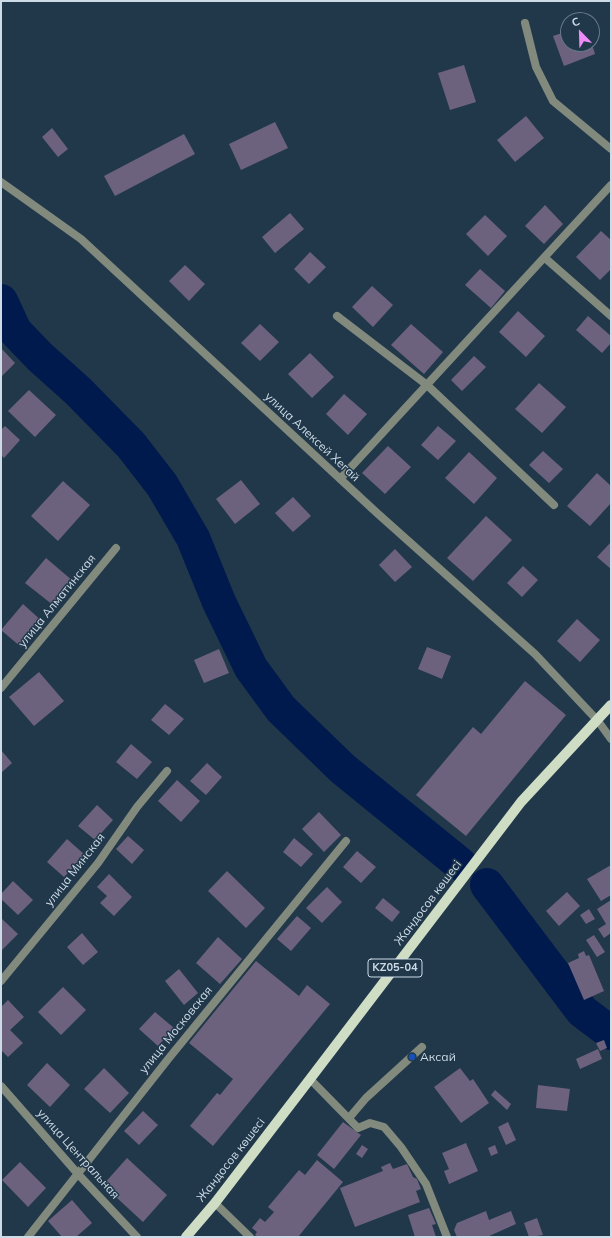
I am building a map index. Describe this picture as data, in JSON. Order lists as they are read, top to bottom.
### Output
{
  "streets": {
    "main road": ["Жандосов көшесі", "KZ05-04"],
    "street": [
      "улица Алексей Хегай",
      "улица Алматинская",
      "улица Минская",
      "улица Московская",
      "улица Центральная"
    ]
  },
  "crossings": [
    ["улица Алексей Хегай", "Жандосов көшесі"],
    ["улица Московская", "улица Центральная"]
  ],
  "places": ["Аксай"],
  "north": "top left"
}
